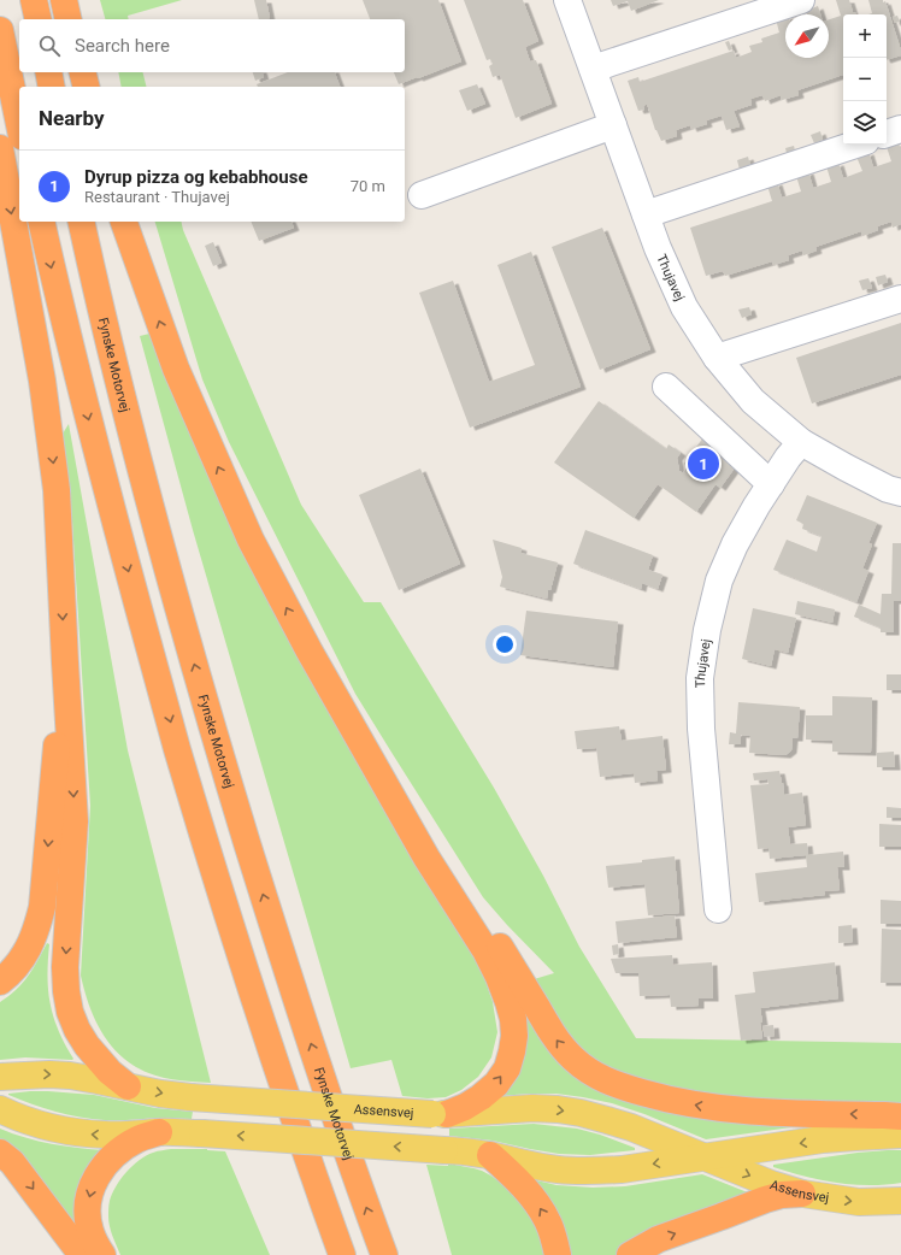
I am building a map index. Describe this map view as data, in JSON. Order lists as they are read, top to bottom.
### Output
{
  "streets": {
    "highway": ["Fynske Motorvej"],
    "main road": ["Assensvej"],
    "street": ["Thujavej"]
  },
  "north": "bottom left",
  "page": {
    "map_buttons": ["+", "−"],
    "search": "Search here",
    "heading": "Nearby",
    "list": [
      {
        "mark": "1",
        "name": "Dyrup pizza og kebabhouse",
        "note": "Restaurant · Thujavej",
        "value": "70 m"
      }
    ],
    "pins": "1"
  }
}
